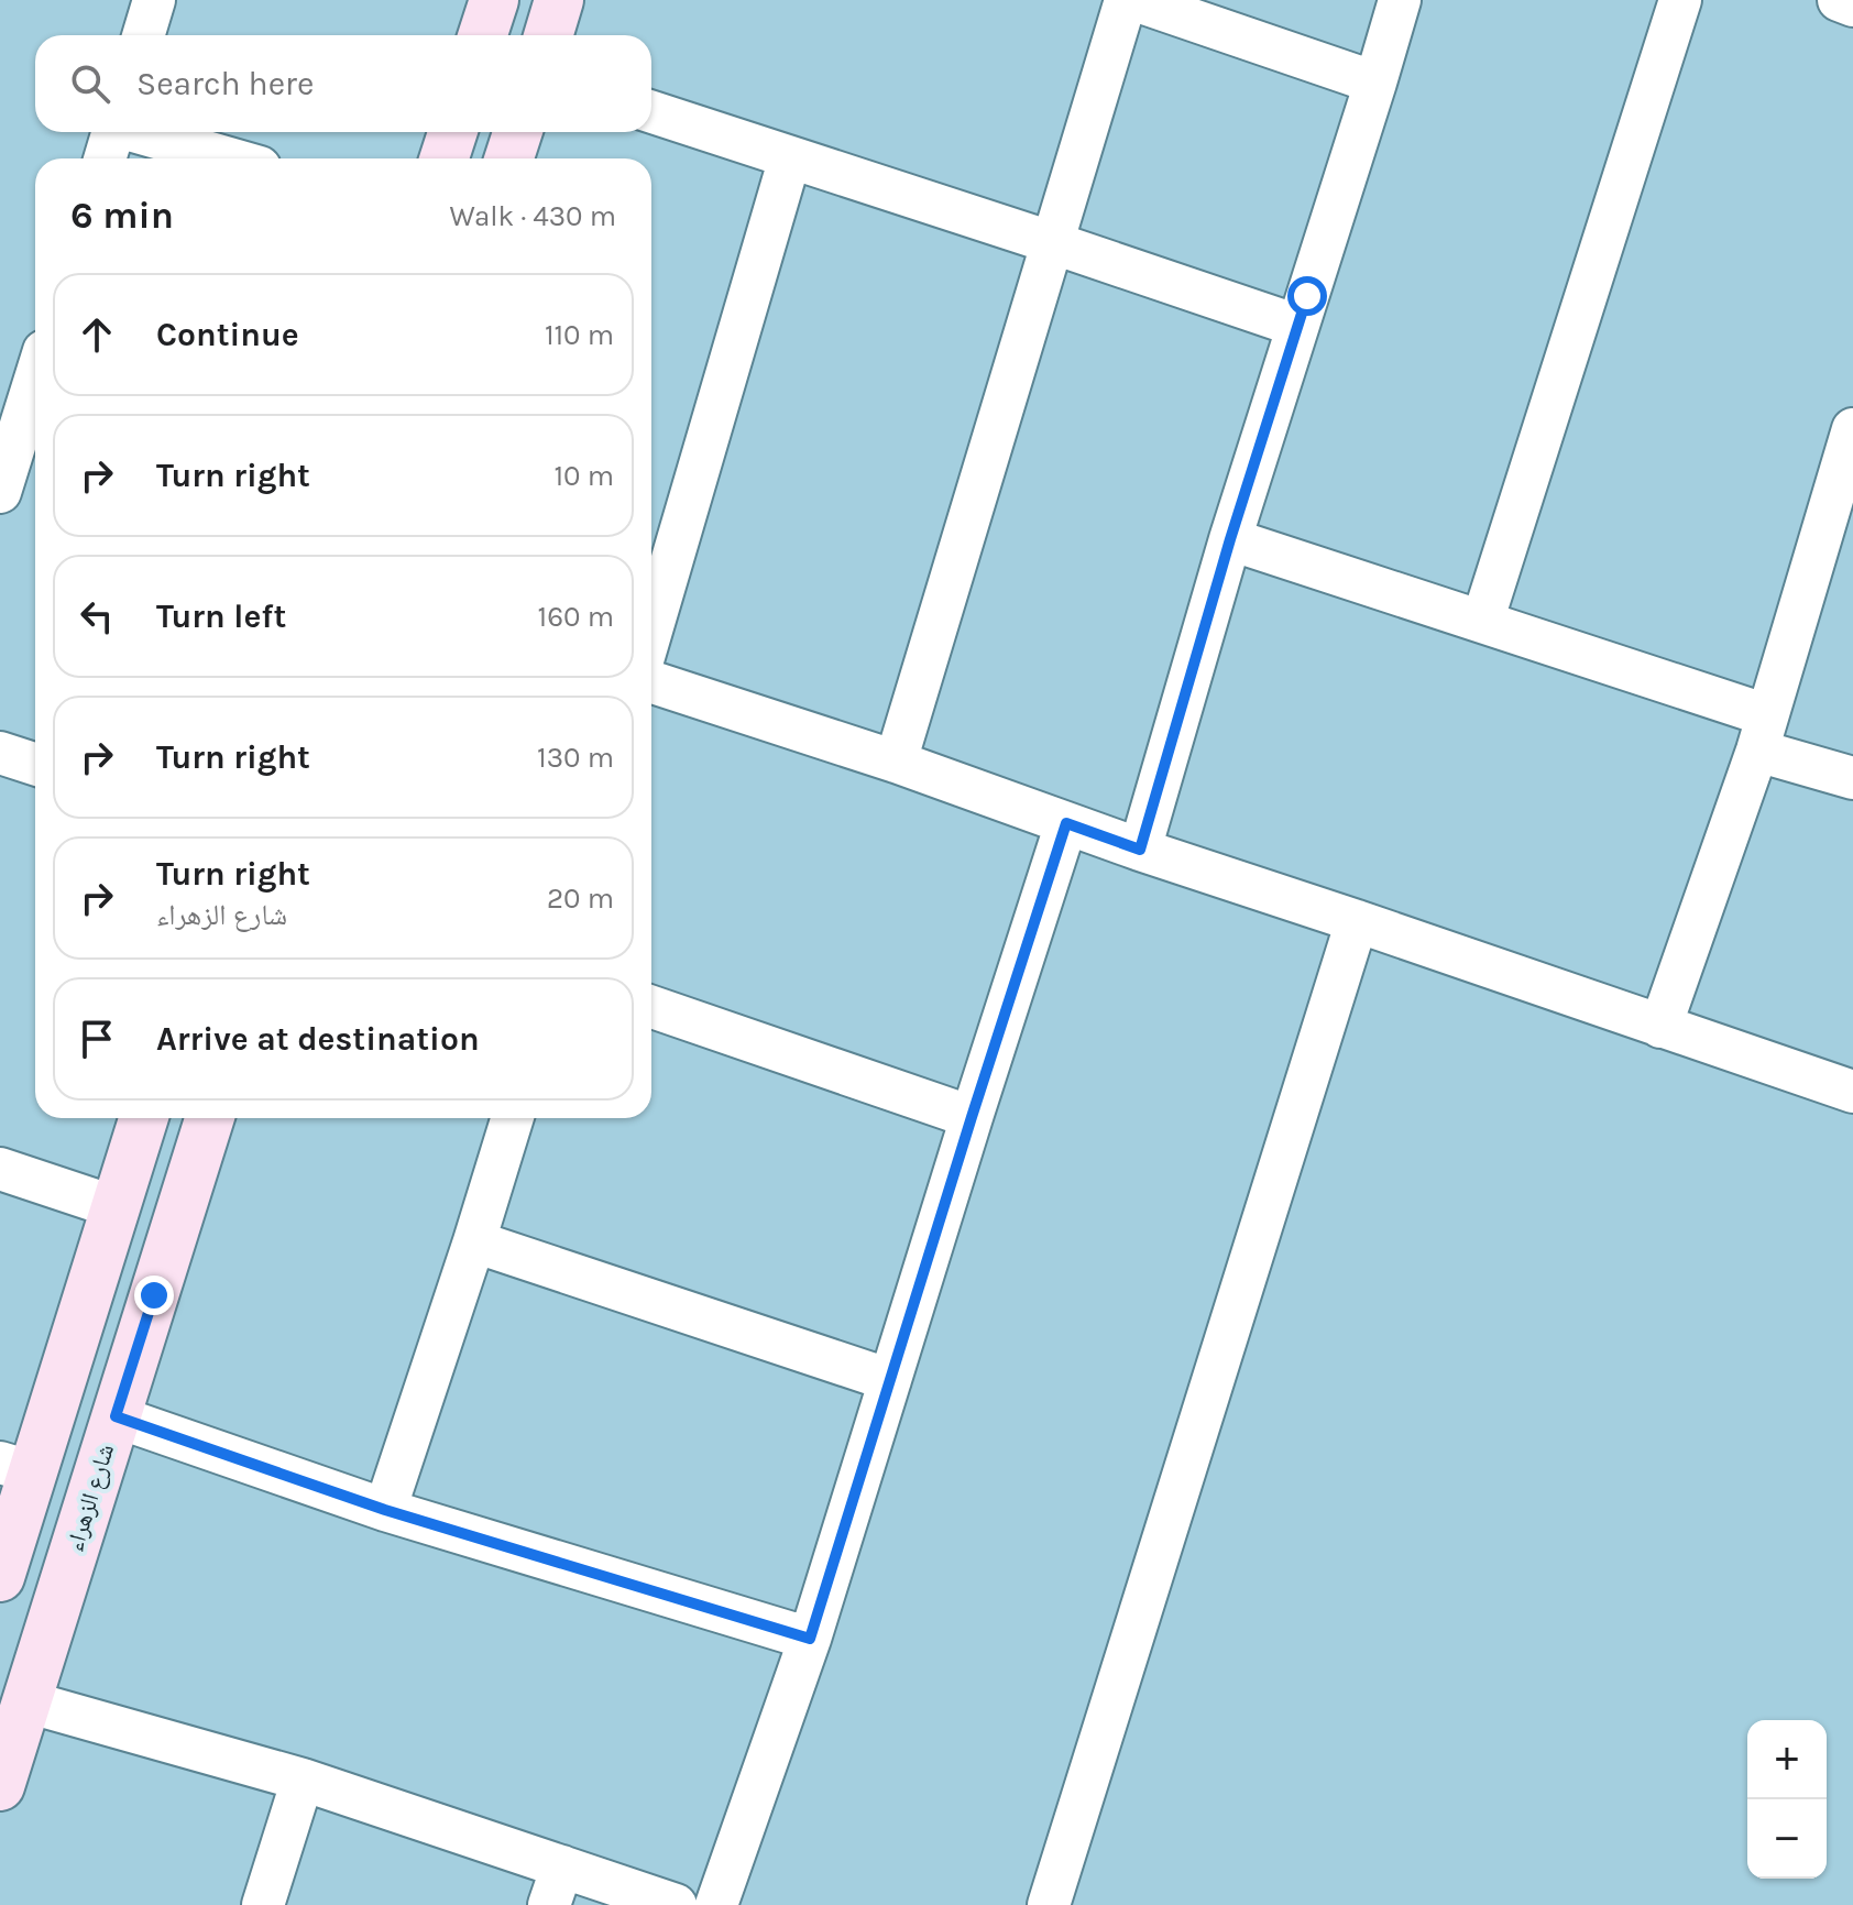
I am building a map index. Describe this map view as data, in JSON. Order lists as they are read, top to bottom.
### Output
{
  "streets": {
    "main road": ["شارع الزهراء"]
  },
  "page": {
    "search": "Search here",
    "heading": ["6 min", "Walk · 430 m"],
    "list": [
      ["Continue", "110 m"],
      ["Turn right", "10 m"],
      ["Turn left", "160 m"],
      ["Turn right", "130 m"],
      ["Turn right", "شارع الزهراء", "20 m"],
      "Arrive at destination"
    ],
    "map_buttons": ["+", "−"]
  }
}
